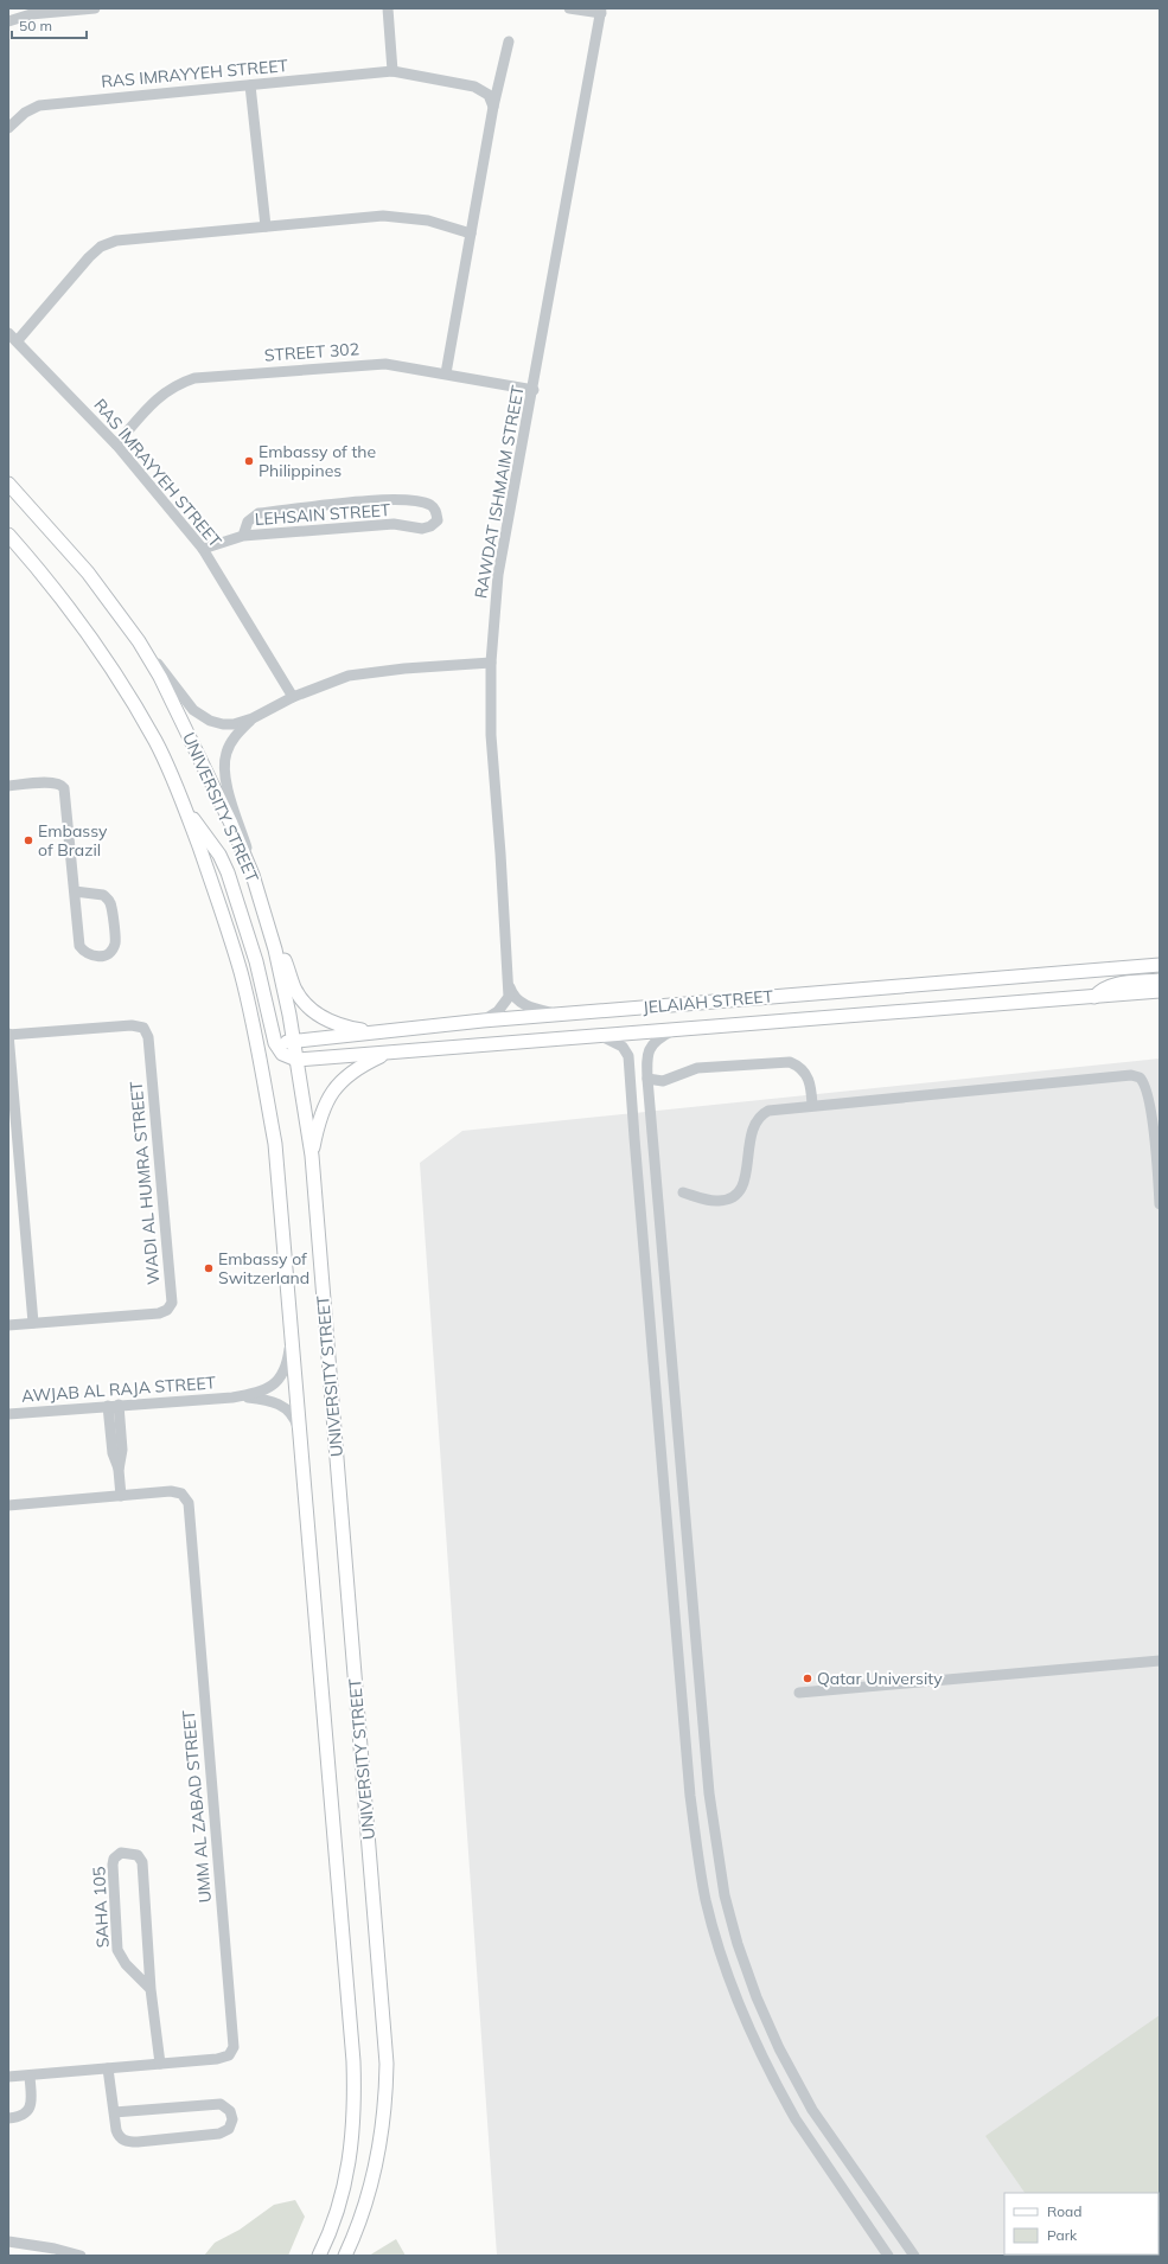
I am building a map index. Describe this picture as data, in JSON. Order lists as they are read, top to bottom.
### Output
{
  "streets": {
    "main road": ["UNIVERSITY STREET", "JELAIAH STREET"],
    "street": [
      "RAS IMRAYYEH STREET",
      "STREET 302",
      "RAWDAT ISHMAIM STREET",
      "LEHSAIN STREET",
      "WADI AL HUMRA STREET",
      "AWJAB AL RAJA STREET",
      "UMM AL ZABAD STREET",
      "SAHA 105"
    ]
  },
  "crossings": [
    ["RAS IMRAYYEH STREET", "STREET 302"],
    ["RAS IMRAYYEH STREET", "LEHSAIN STREET"],
    ["STREET 302", "RAWDAT ISHMAIM STREET"],
    ["RAWDAT ISHMAIM STREET", "JELAIAH STREET"],
    ["UNIVERSITY STREET", "JELAIAH STREET"],
    ["UNIVERSITY STREET", "AWJAB AL RAJA STREET"],
    ["UMM AL ZABAD STREET", "SAHA 105"]
  ],
  "places": [
    "Embassy of the Philippines",
    "Embassy of Brazil",
    "Embassy of Switzerland",
    "Qatar University"
  ],
  "legend": ["Road", "Park"],
  "scale_bar": "50 m"
}
